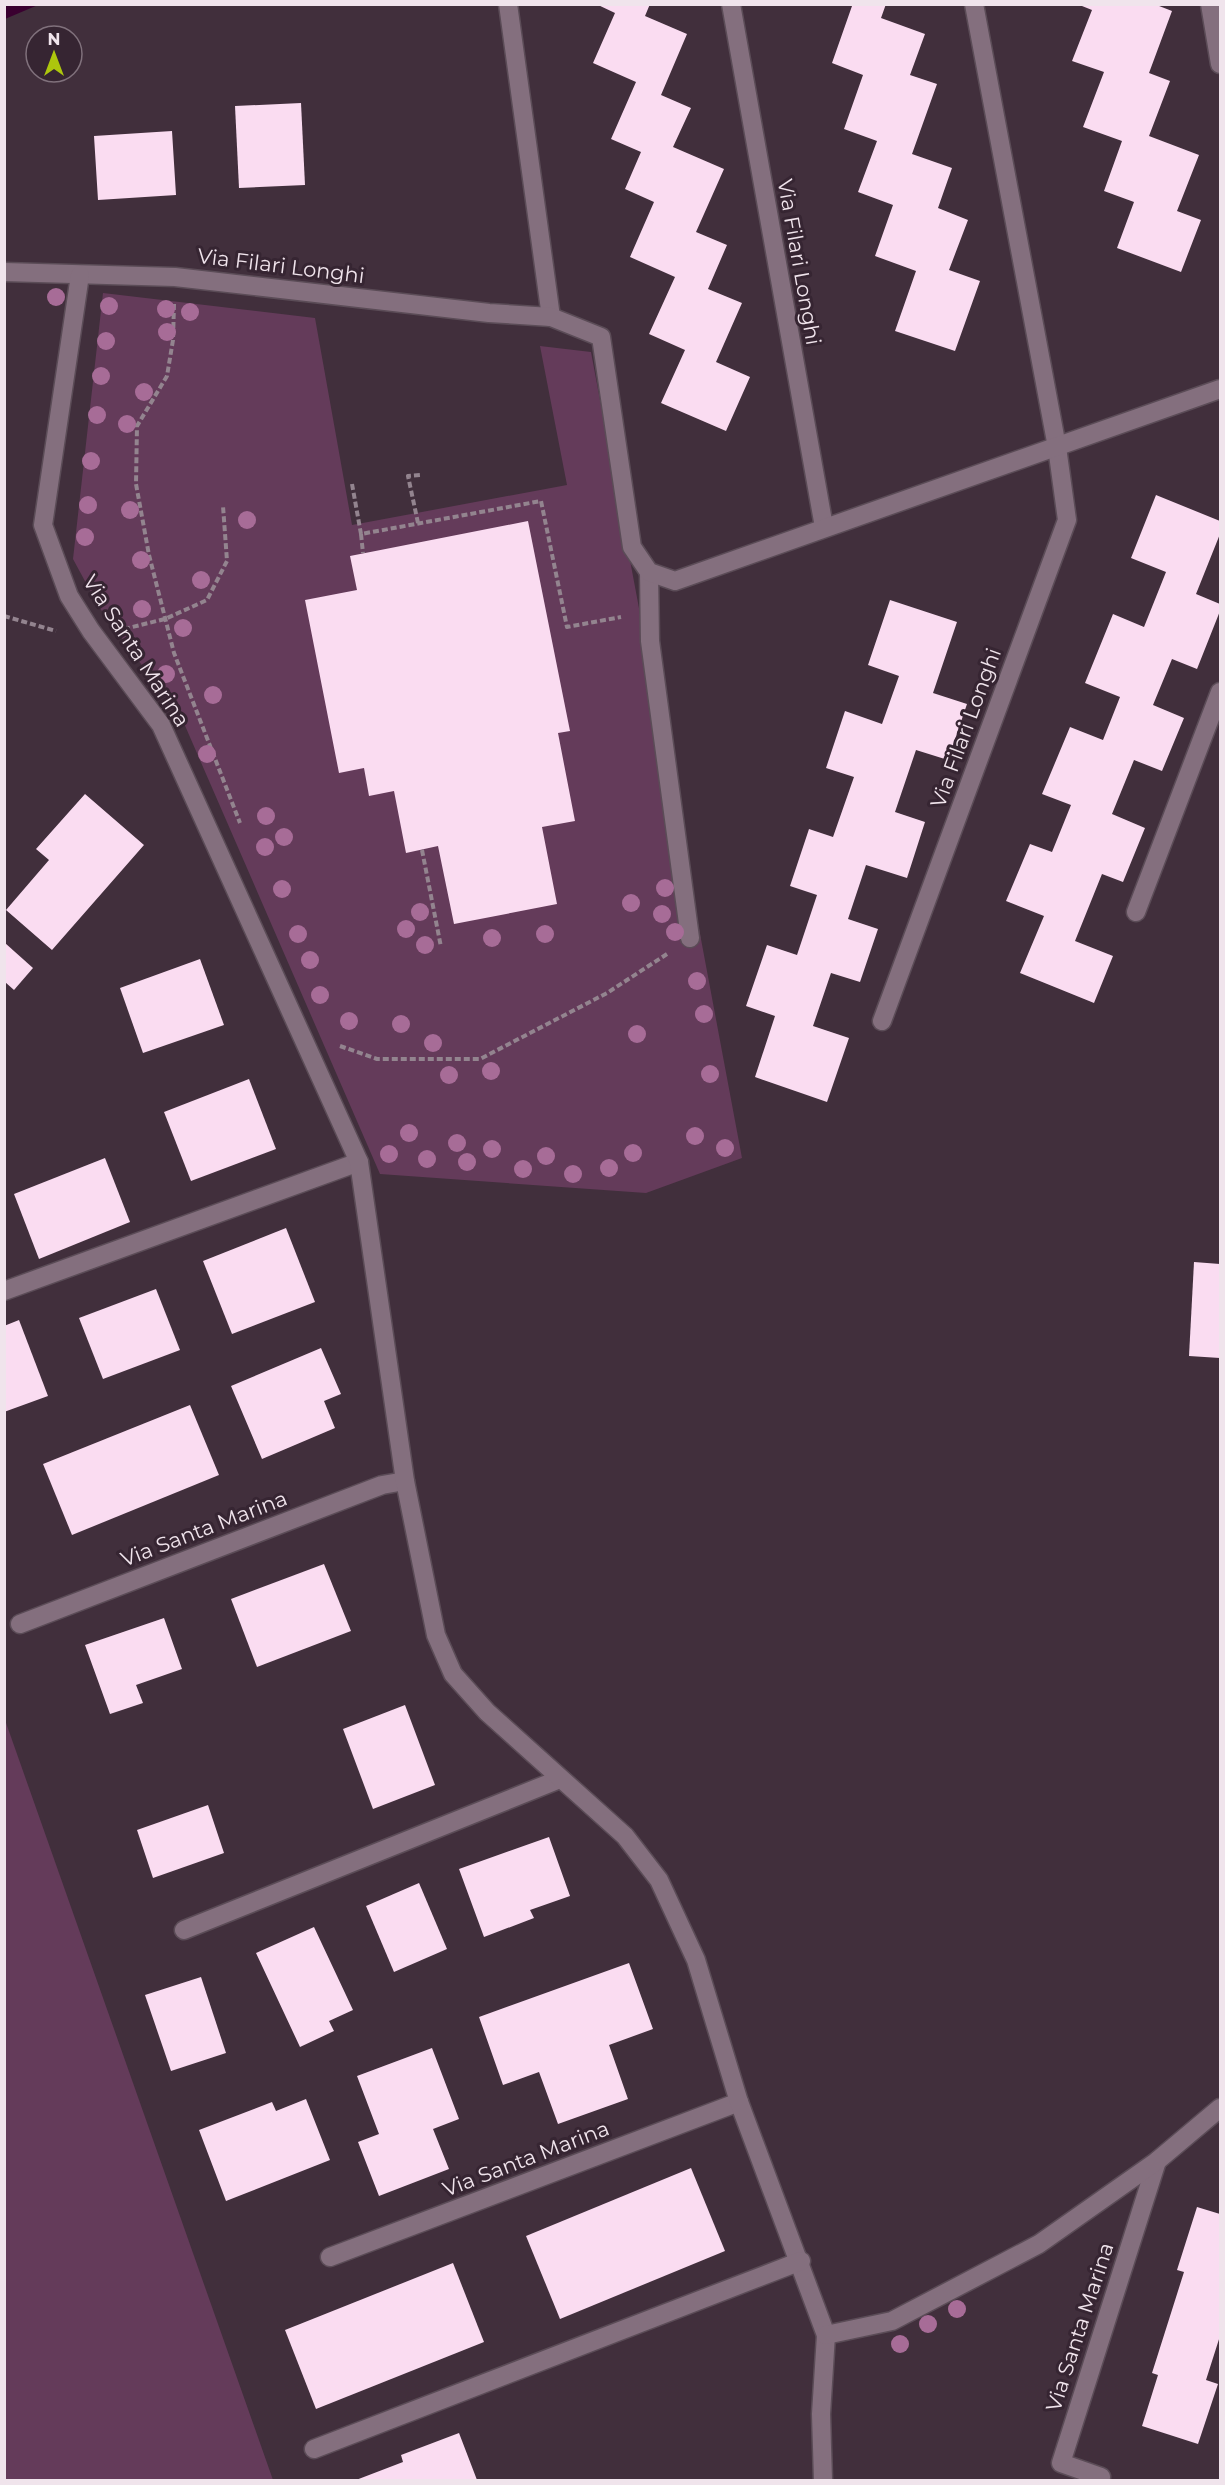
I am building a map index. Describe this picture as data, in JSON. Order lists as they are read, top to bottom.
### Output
{
  "streets": {
    "street": ["Via Filari Longhi", "Via Santa Marina"]
  },
  "crossings": [
    ["Via Filari Longhi", "Via Santa Marina"]
  ],
  "north": "top"
}
